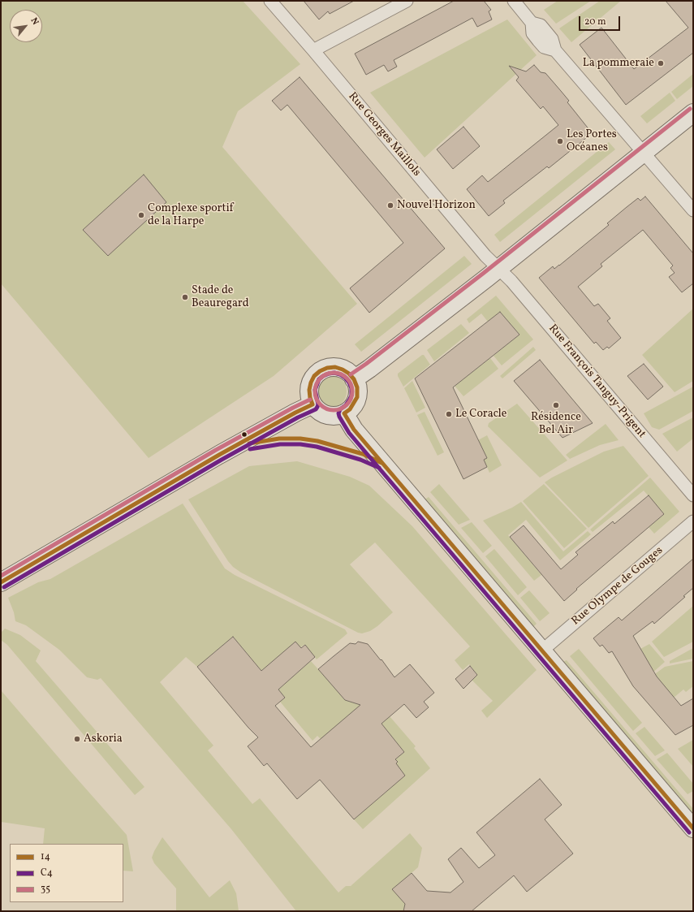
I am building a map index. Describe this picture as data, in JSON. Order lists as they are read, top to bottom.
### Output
{
  "streets": {
    "street": ["Rue Georges Maillols", "Rue François Tanguy-Prigent", "Rue Olympe de Gouges"]
  },
  "crossings": [
    ["Rue Georges Maillols", "Rue François Tanguy-Prigent"]
  ],
  "places": [
    "La pommeraie",
    "Les Portes Océanes",
    "Nouvel'Horizon",
    "Complexe sportif de la Harpe",
    "Stade de Beauregard",
    "Résidence Bel Air",
    "Le Coracle",
    "Askoria"
  ],
  "lines": ["transit line 35", "transit line 14", "transit line C4"],
  "legend": ["14", "C4", "35"],
  "scale_bar": "20 m",
  "north": "top right"
}
